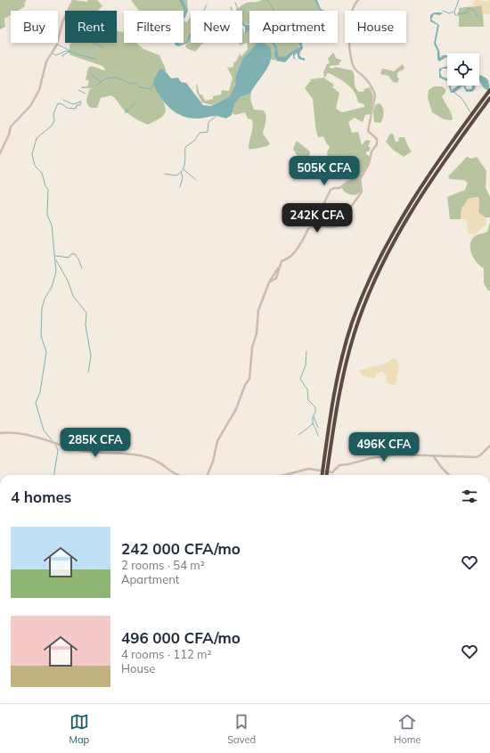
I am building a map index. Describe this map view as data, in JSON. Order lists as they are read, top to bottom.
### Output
{
  "page": {
    "chip": [
      "Buy",
      "Rent",
      "Filters",
      "New",
      "Apartment",
      "House"
    ],
    "price": [
      "505K CFA",
      "242K CFA",
      "285K CFA",
      "496K CFA"
    ],
    "heading": "4 homes",
    "list": [
      {
        "name": "242 000 CFA/mo",
        "note": "2 rooms · 54 m² · Apartment"
      },
      {
        "name": "496 000 CFA/mo",
        "note": "4 rooms · 112 m² · House"
      }
    ],
    "tabs": ["Map", "Saved", "Home"]
  }
}
